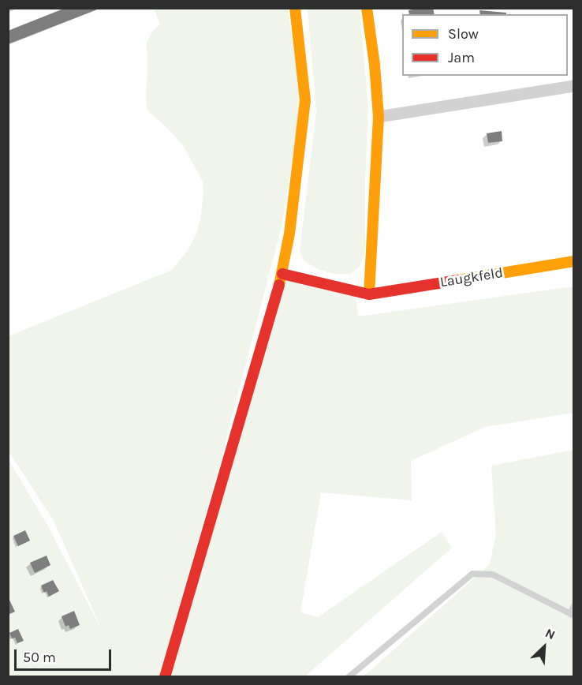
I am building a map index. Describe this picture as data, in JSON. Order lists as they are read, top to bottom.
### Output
{
  "streets": {
    "main road": ["Laugkfeld"]
  },
  "legend": ["Slow", "Jam"],
  "scale_bar": "50 m",
  "north": "top right"
}
